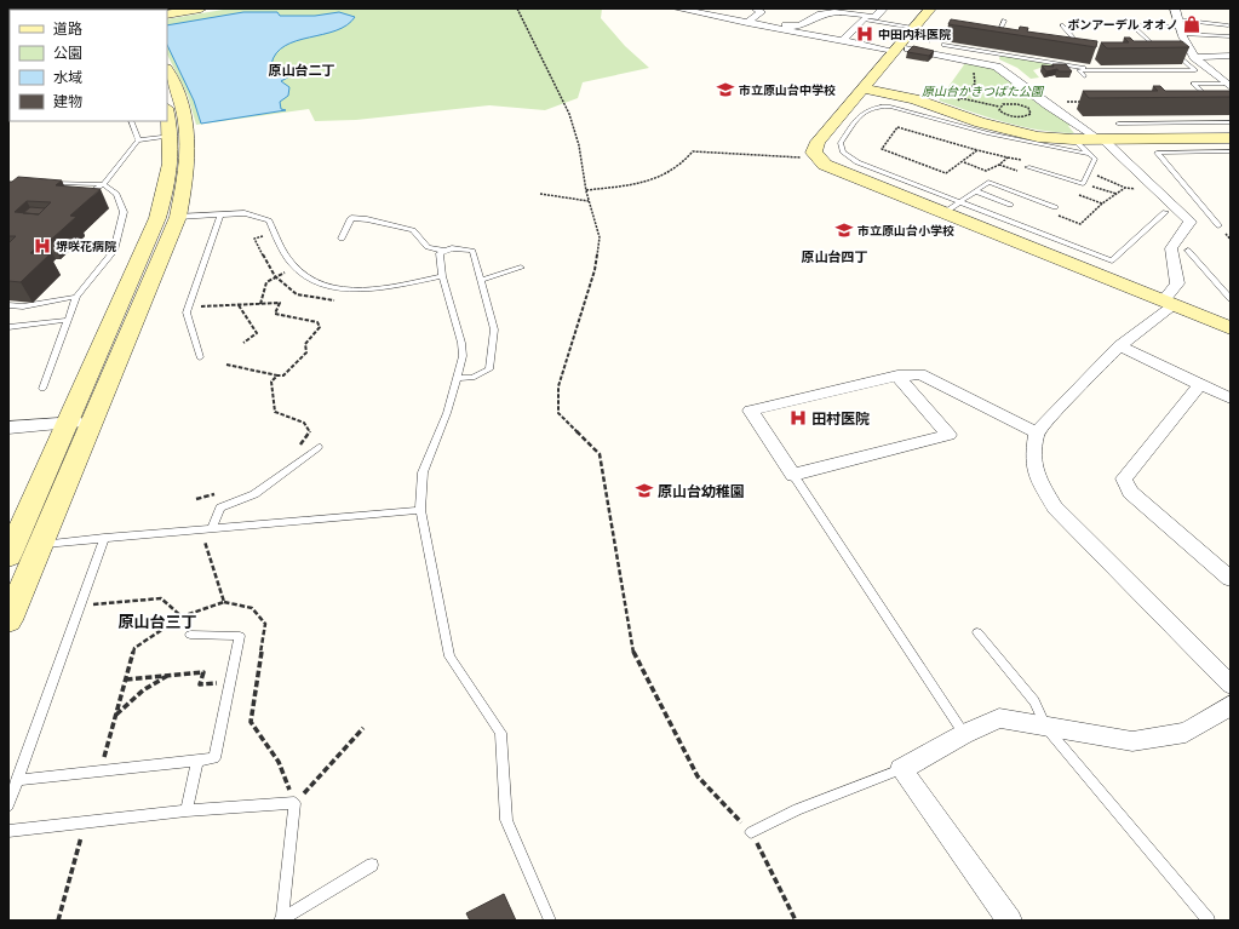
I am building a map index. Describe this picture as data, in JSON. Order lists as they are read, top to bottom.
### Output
{
  "districts": ["原山台二丁", "原山台四丁", "原山台三丁"],
  "parks": ["原山台かきつばた公園"],
  "places": {
    "shop": ["ボンアーデル オオノ"],
    "hospital": ["中田内科医院", "堺咲花病院", "田村医院"],
    "school or university": ["市立原山台中学校", "市立原山台小学校", "原山台幼稚園"]
  },
  "legend": [
    "道路",
    "公園",
    "水域",
    "建物"
  ]
}
